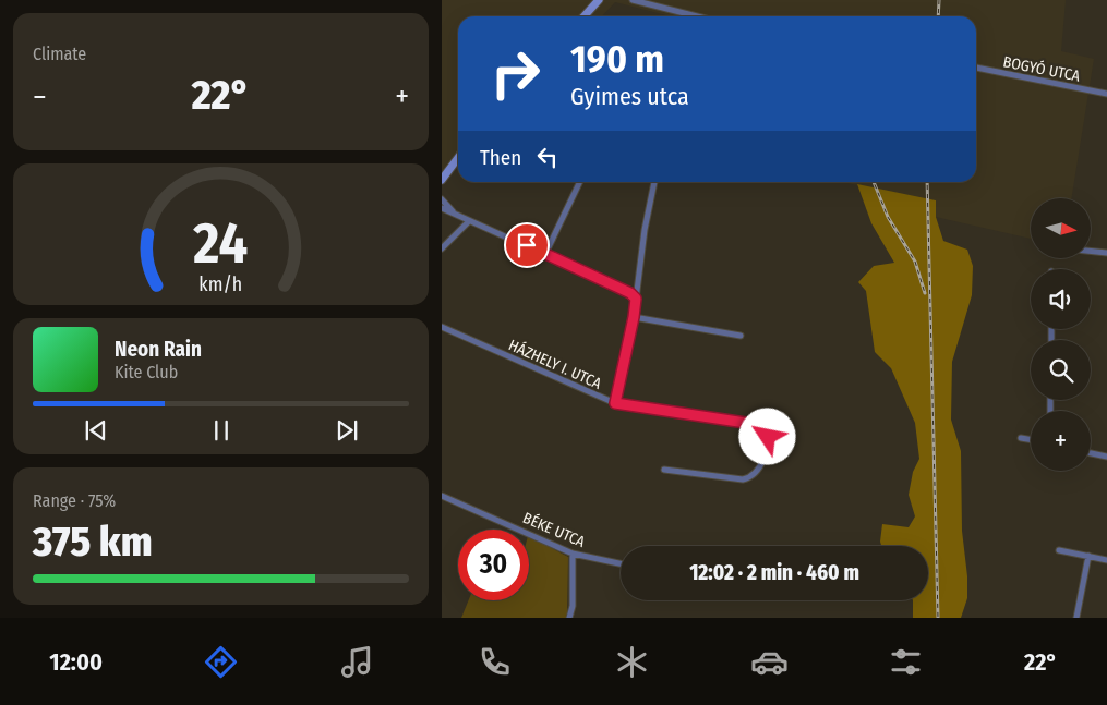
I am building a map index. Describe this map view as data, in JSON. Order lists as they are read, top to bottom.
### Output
{
  "streets": {
    "street": ["BOGYÓ UTCA", "HÁZHELY I. UTCA", "BÉKE UTCA"]
  },
  "north": "right",
  "page": {
    "tile": [
      "Climate",
      ["Range · 75%", "375 km"]
    ],
    "turn": ["190 m", "Gyimes utca"],
    "heat": ["−", "22°", "+"],
    "then": "Then",
    "map_buttons": "+",
    "song": ["Neon Rain", "Kite Club"],
    "limit": "30",
    "trip": "12:02 · 2 min · 460 m",
    "tabs": ["12:00", "22°"],
    "gauge": ["24", "km/h"]
  }
}
